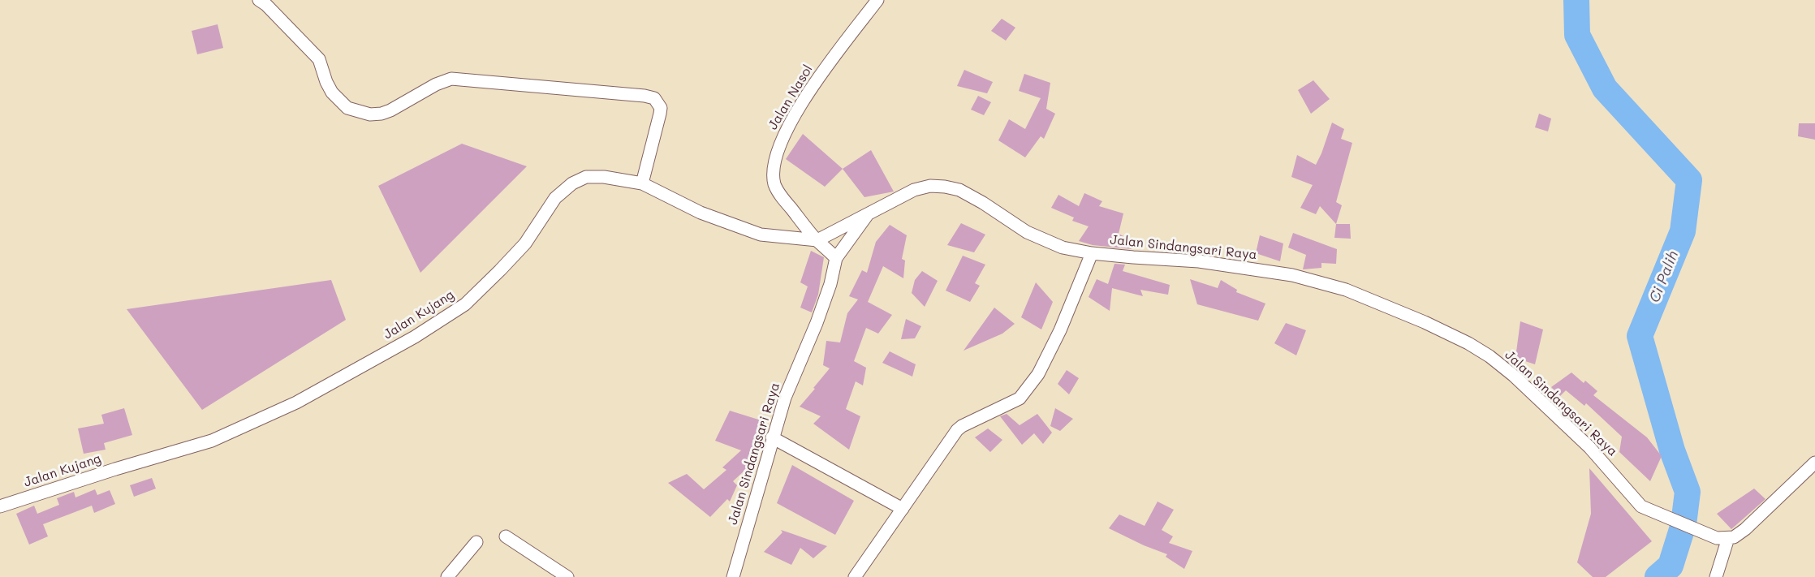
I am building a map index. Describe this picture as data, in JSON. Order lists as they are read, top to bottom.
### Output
{
  "streets": {
    "street": ["Jalan Nasol", "Jalan Sindangsari Raya", "Jalan Kujang"]
  },
  "crossings": [
    ["Jalan Nasol", "Jalan Sindangsari Raya"],
    ["Jalan Nasol", "Jalan Kujang"],
    ["Jalan Sindangsari Raya", "Jalan Kujang"]
  ],
  "water": ["Ci Palih"]
}
